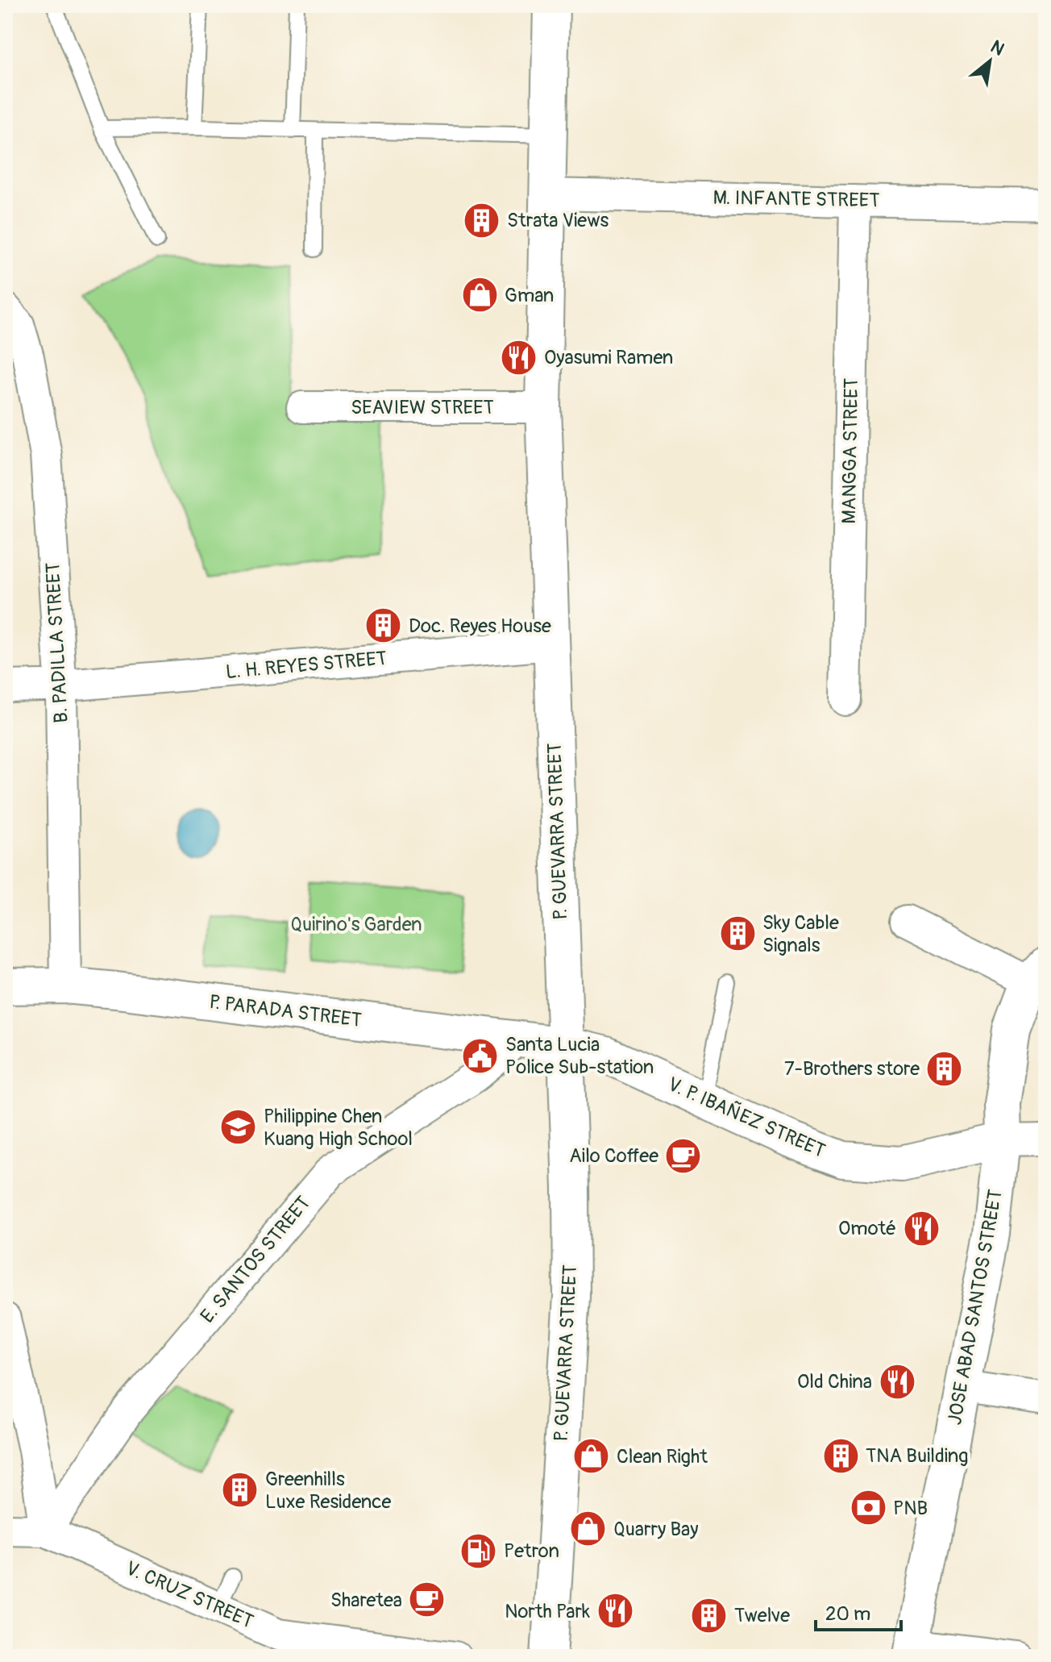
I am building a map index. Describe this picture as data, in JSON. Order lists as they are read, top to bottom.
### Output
{
  "streets": {
    "street": [
      "M. INFANTE STREET",
      "SEAVIEW STREET",
      "MANGGA STREET",
      "B. PADILLA STREET",
      "L. H. REYES STREET",
      "P. GUEVARRA STREET",
      "P. PARADA STREET",
      "V. P. IBAÑEZ STREET",
      "E. SANTOS STREET",
      "JOSE ABAD SANTOS STREET",
      "V. CRUZ STREET"
    ]
  },
  "crossings": [
    ["M. INFANTE STREET", "MANGGA STREET"],
    ["M. INFANTE STREET", "P. GUEVARRA STREET"],
    ["SEAVIEW STREET", "P. GUEVARRA STREET"],
    ["B. PADILLA STREET", "L. H. REYES STREET"],
    ["B. PADILLA STREET", "P. PARADA STREET"],
    ["L. H. REYES STREET", "P. GUEVARRA STREET"],
    ["P. GUEVARRA STREET", "P. PARADA STREET"],
    ["P. GUEVARRA STREET", "V. P. IBAÑEZ STREET"],
    ["P. PARADA STREET", "V. P. IBAÑEZ STREET"],
    ["P. PARADA STREET", "E. SANTOS STREET"],
    ["V. P. IBAÑEZ STREET", "JOSE ABAD SANTOS STREET"],
    ["E. SANTOS STREET", "V. CRUZ STREET"]
  ],
  "parks": ["Quirino's Garden"],
  "places": {
    "building": [
      "Strata Views",
      "Doc. Reyes House",
      "Sky Cable Signals",
      "7-Brothers store",
      "TNA Building",
      "Greenhills Luxe Residence",
      "Twelve"
    ],
    "shop": ["Gman", "Clean Right", "Quarry Bay"],
    "restaurant": [
      "Oyasumi Ramen",
      "Omoté",
      "Old China",
      "North Park"
    ],
    "public building": ["Santa Lucia Police Sub-station"],
    "school or university": ["Philippine Chen Kuang High School"],
    "cafe": ["Ailo Coffee", "Sharetea"],
    "bank": ["PNB"],
    "fuel station": ["Petron"]
  },
  "scale_bar": "20 m",
  "north": "top right"
}
